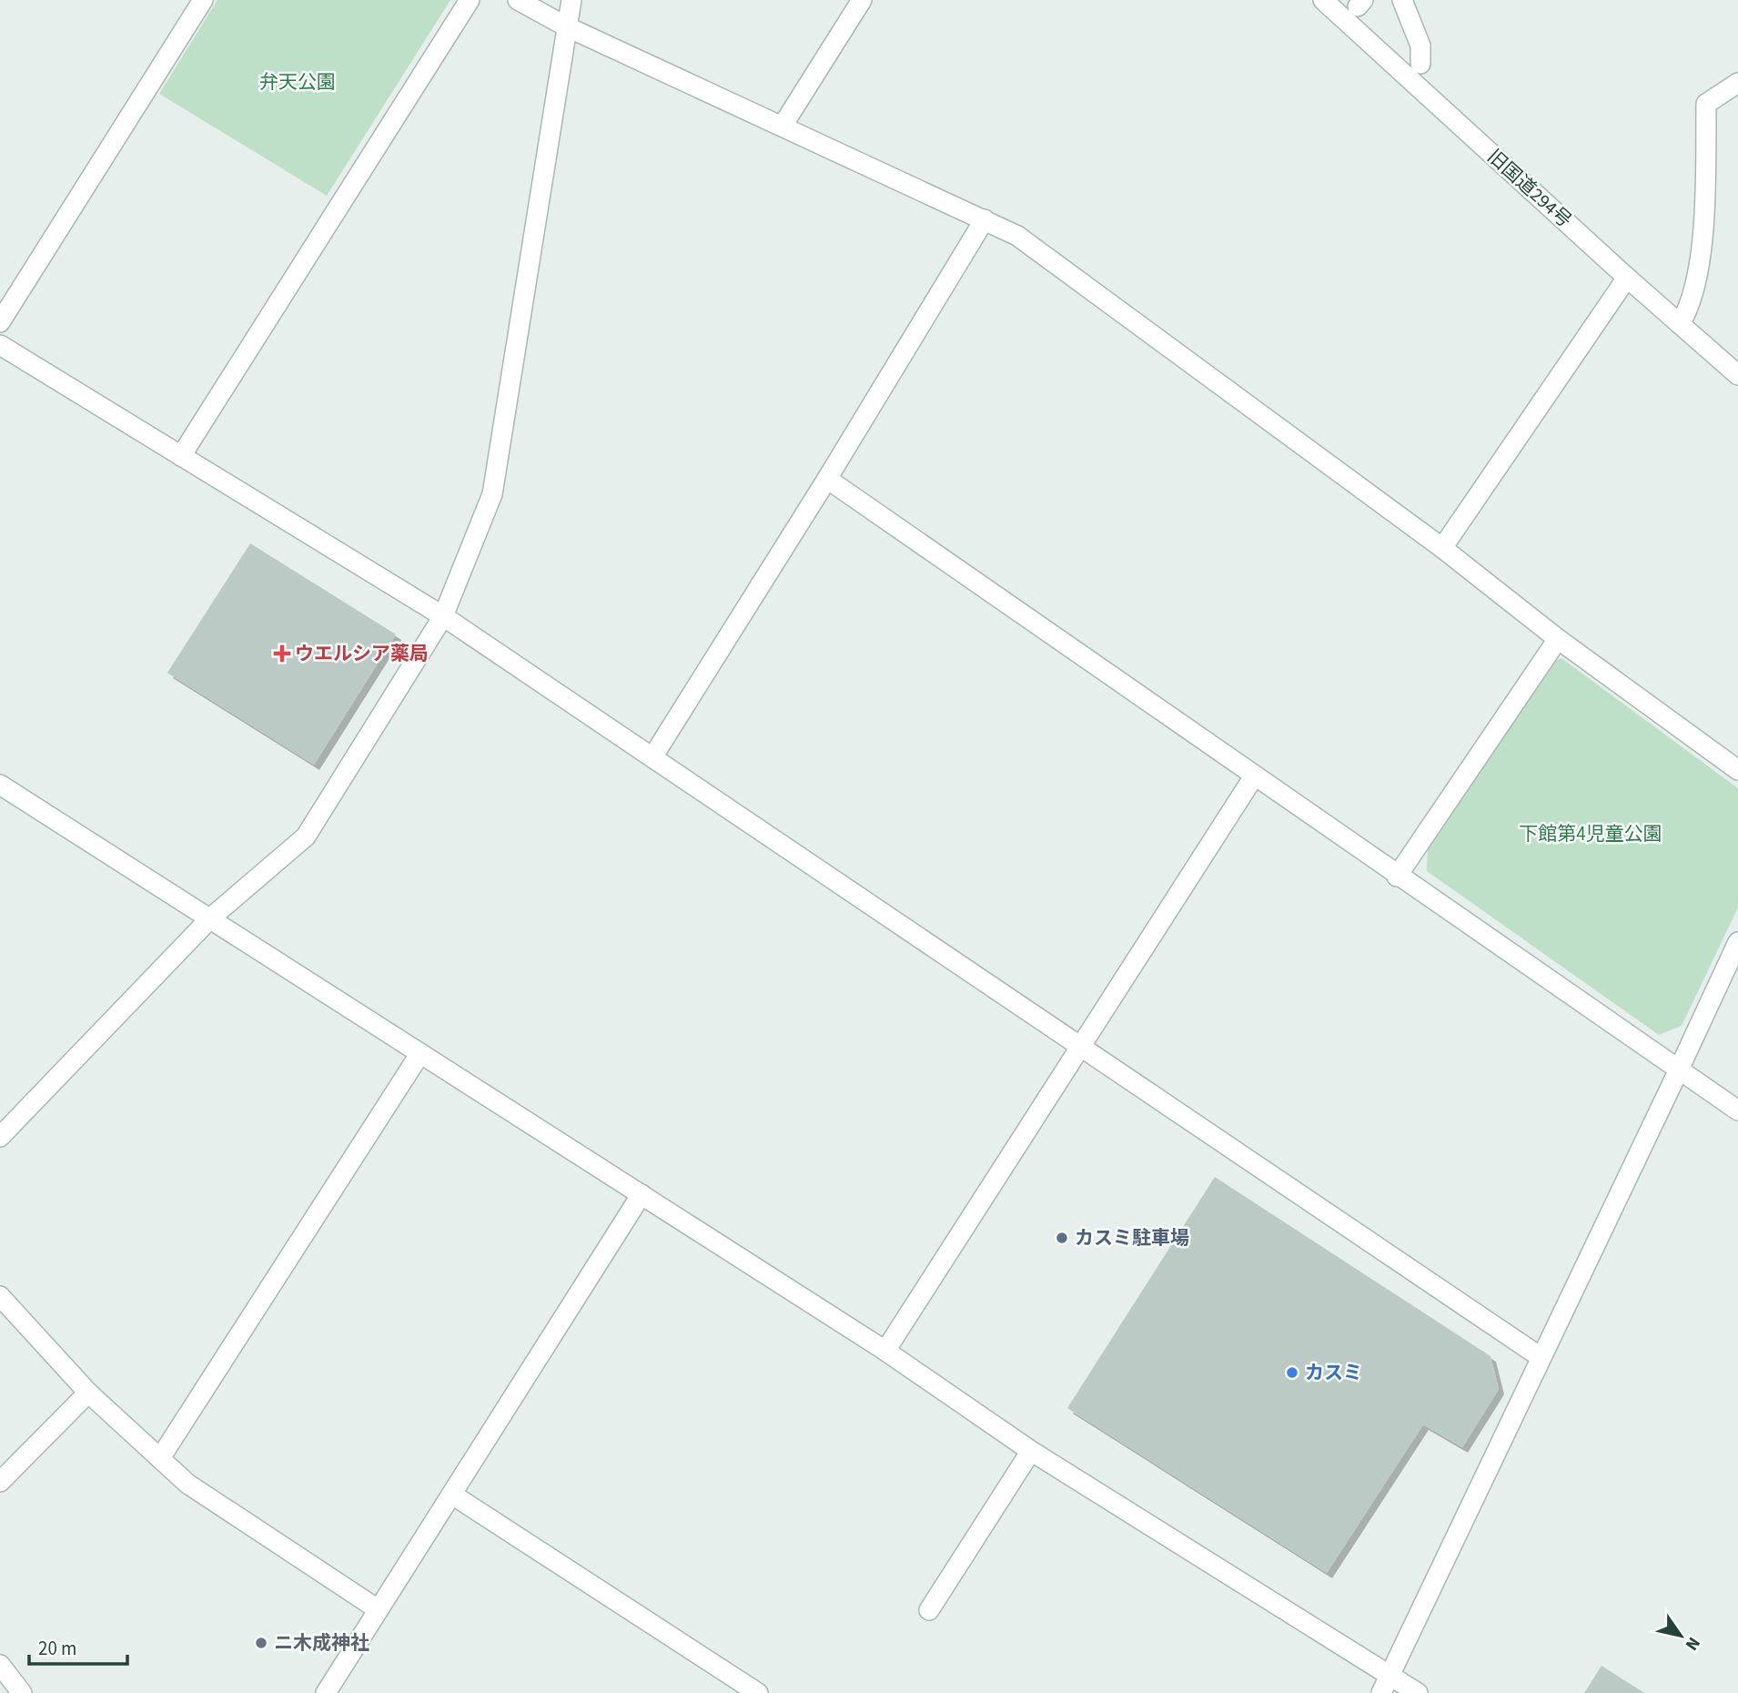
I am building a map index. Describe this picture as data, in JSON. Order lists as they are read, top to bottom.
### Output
{
  "streets": {
    "street": ["旧国道294号"]
  },
  "parks": ["弁天公園", "下館第4児童公園"],
  "places": {
    "health": ["ウエルシア薬局"],
    "other": ["カスミ駐車場", "カスミ", "ニ木成神社"]
  },
  "scale_bar": "20 m",
  "north": "bottom right"
}
